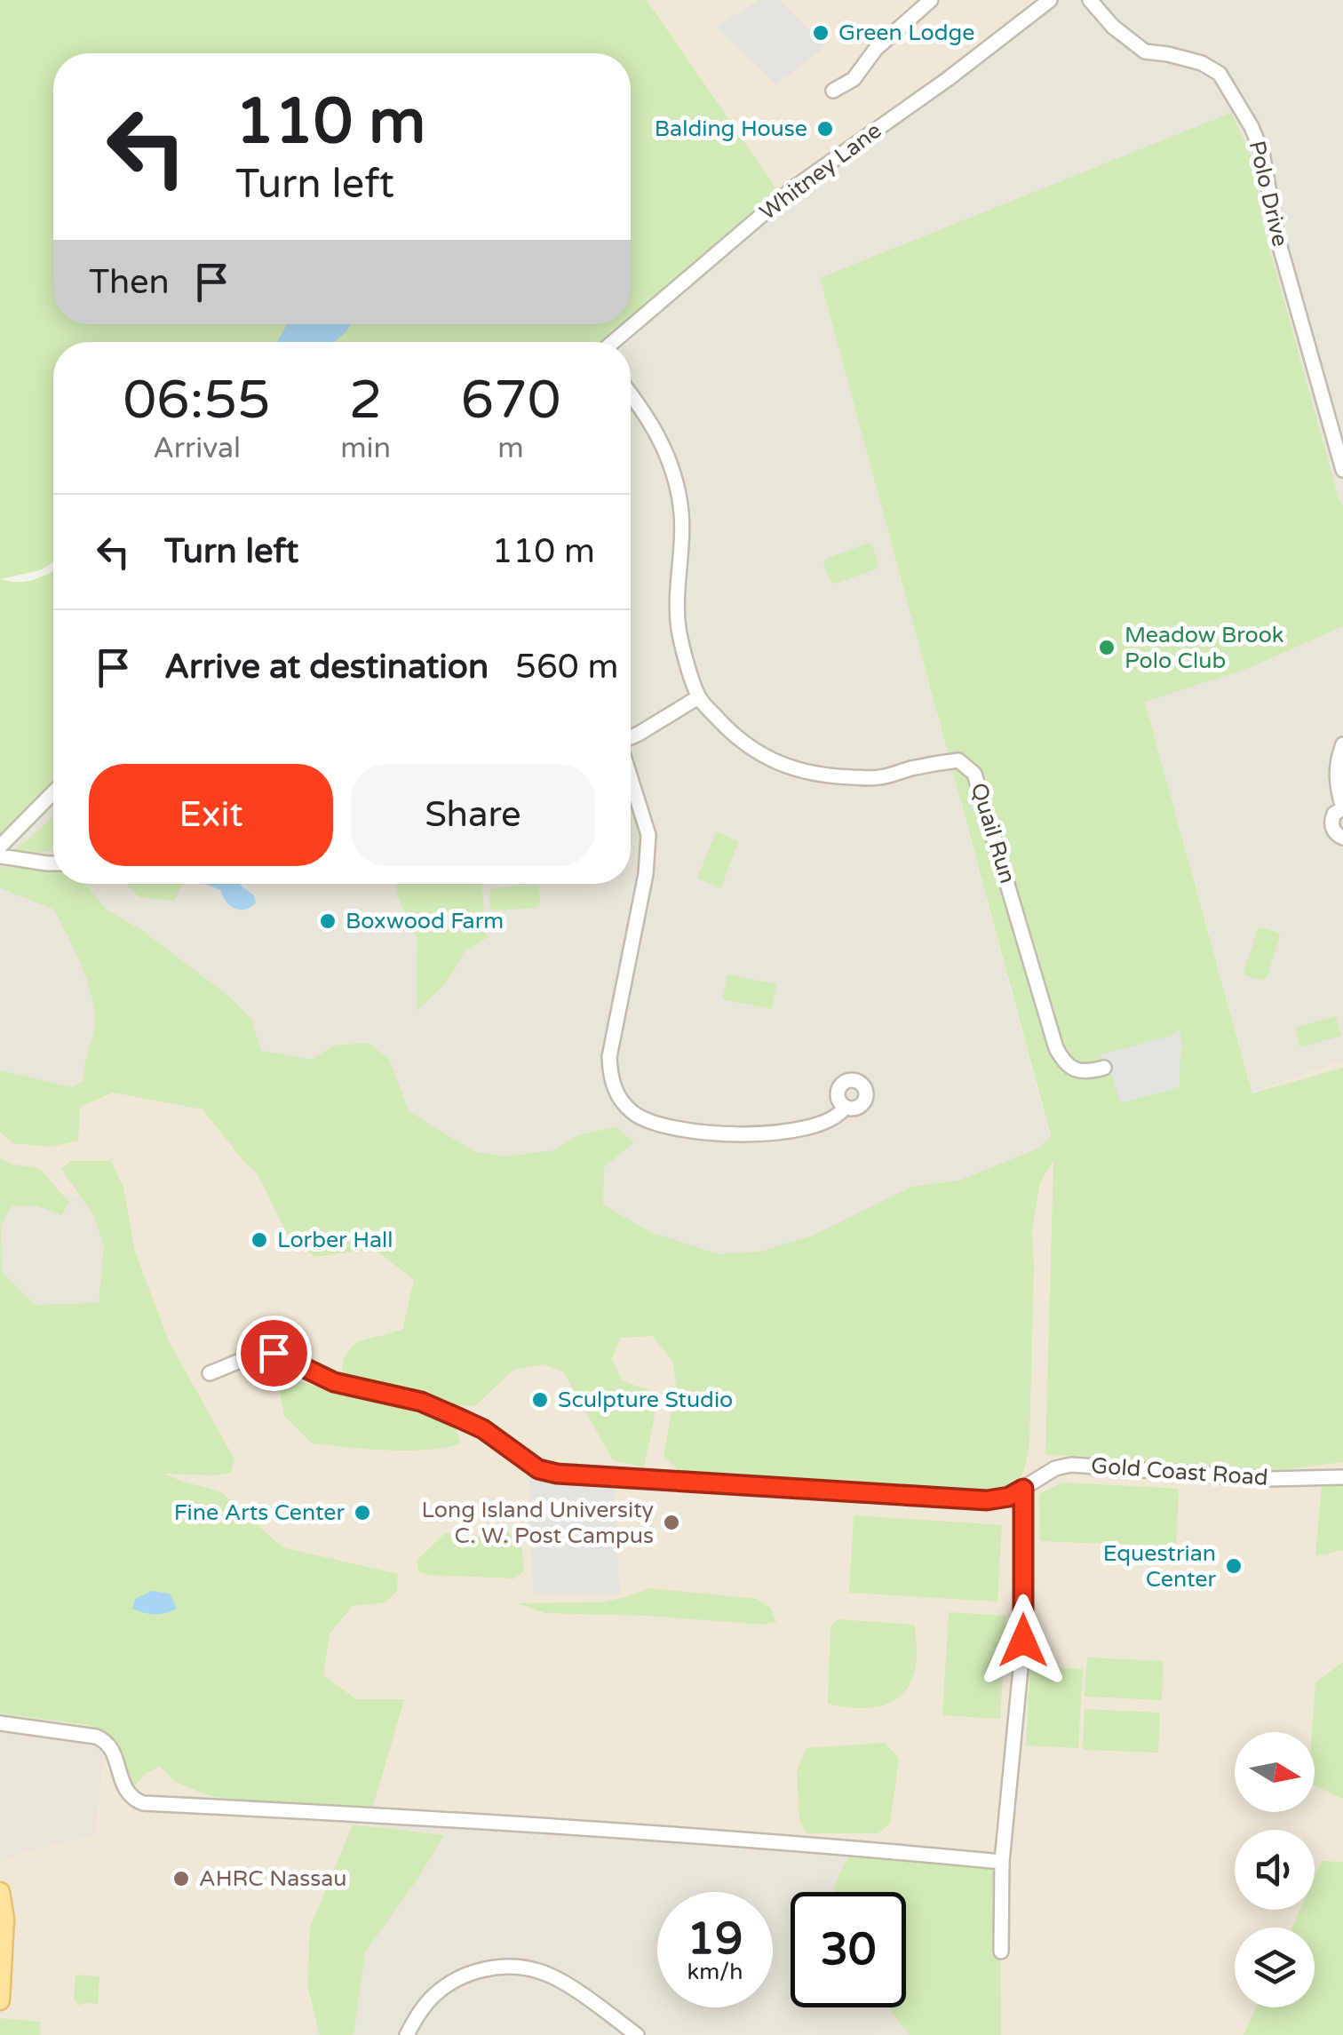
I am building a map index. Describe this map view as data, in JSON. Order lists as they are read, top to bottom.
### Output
{
  "streets": {
    "street": [
      "Whitney Lane",
      "Polo Drive",
      "Quail Run",
      "Gold Coast Road"
    ]
  },
  "places": [
    "Green Lodge",
    "Balding House",
    "Meadow Brook Polo Club",
    "Boxwood Farm",
    "Lorber Hall",
    "Sculpture Studio",
    "Fine Arts Center",
    "Long Island University C. W. Post Campus",
    "Equestrian Center",
    "AHRC Nassau"
  ],
  "north": "right",
  "page": {
    "turn": ["110 m", "Turn left"],
    "then": "Then",
    "eta": [
      "06:55",
      "Arrival",
      "2",
      "min",
      "670",
      "m"
    ],
    "list": [
      {
        "name": "Turn left",
        "value": "110 m"
      },
      {
        "name": "Arrive at destination",
        "value": "560 m"
      }
    ],
    "buttons": ["Exit", "Share"],
    "speed": "19 km/h",
    "limit": "30"
  }
}
